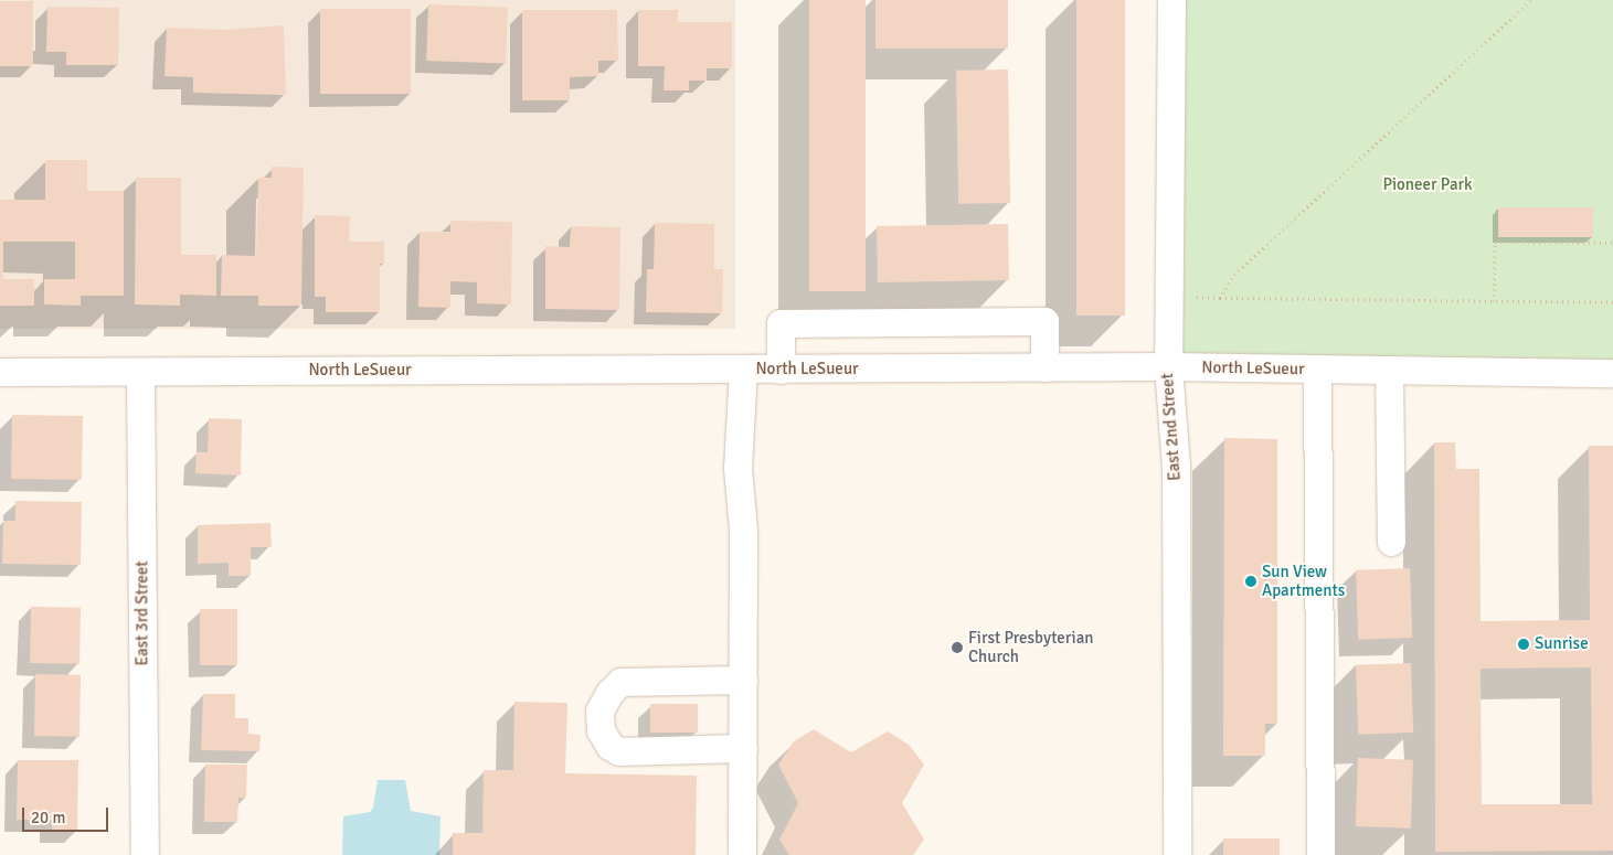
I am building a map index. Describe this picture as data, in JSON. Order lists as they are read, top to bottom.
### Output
{
  "streets": {
    "street": ["North LeSueur", "East 2nd Street", "East 3rd Street"]
  },
  "crossings": [
    ["North LeSueur", "East 2nd Street"],
    ["North LeSueur", "East 3rd Street"]
  ],
  "parks": ["Pioneer Park"],
  "places": ["Sun View Apartments", "Sunrise", "First Presbyterian Church"],
  "scale_bar": "20 m"
}
